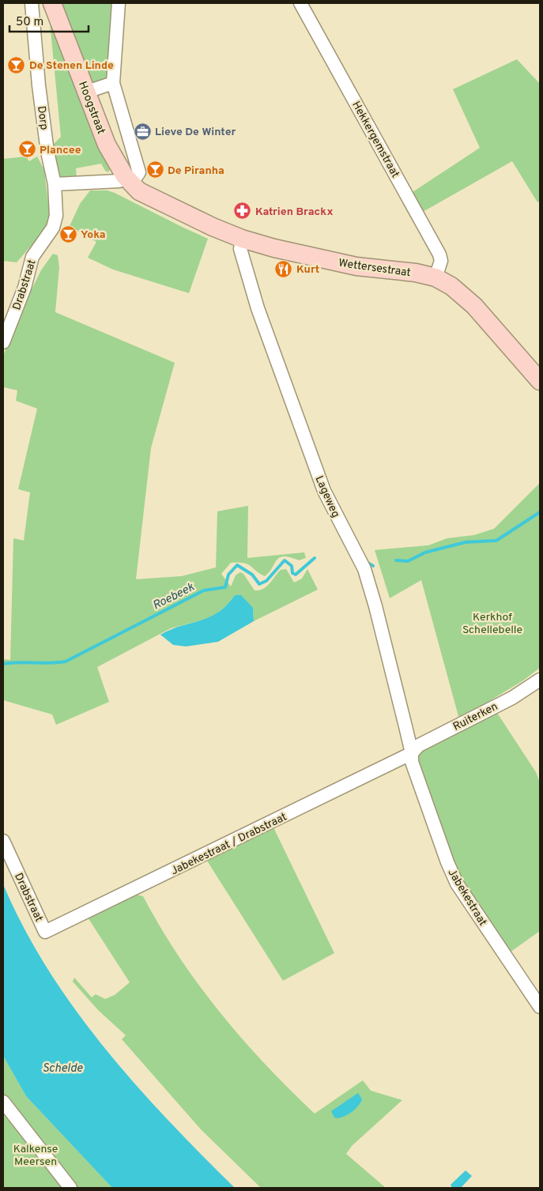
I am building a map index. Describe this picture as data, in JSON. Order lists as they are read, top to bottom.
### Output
{
  "streets": {
    "main road": ["Hoogstraat", "Wettersestraat"],
    "street": [
      "Dorp",
      "Hekkergemstraat",
      "Drabstraat",
      "Lageweg",
      "Ruiterken",
      "Jabekestraat / Drabstraat",
      "Jabekestraat"
    ]
  },
  "crossings": [
    ["Hoogstraat", "Wettersestraat"],
    ["Dorp", "Drabstraat"],
    ["Hekkergemstraat", "Wettersestraat"],
    ["Wettersestraat", "Lageweg"],
    ["Drabstraat", "Jabekestraat / Drabstraat"],
    ["Lageweg", "Ruiterken"],
    ["Lageweg", "Jabekestraat / Drabstraat"],
    ["Lageweg", "Jabekestraat"],
    ["Ruiterken", "Jabekestraat / Drabstraat"],
    ["Ruiterken", "Jabekestraat"],
    ["Jabekestraat / Drabstraat", "Jabekestraat"]
  ],
  "water": ["Roebeek", "Schelde"],
  "parks": ["Kerkhof Schellebelle", "Kalkense Meersen"],
  "places": {
    "bar": [
      "De Stenen Linde",
      "Plancee",
      "De Piranha",
      "Yoka"
    ],
    "office": ["Lieve De Winter"],
    "pharmacy": ["Katrien Brackx"],
    "restaurant": ["Kurt"]
  },
  "scale_bar": "50 m"
}
